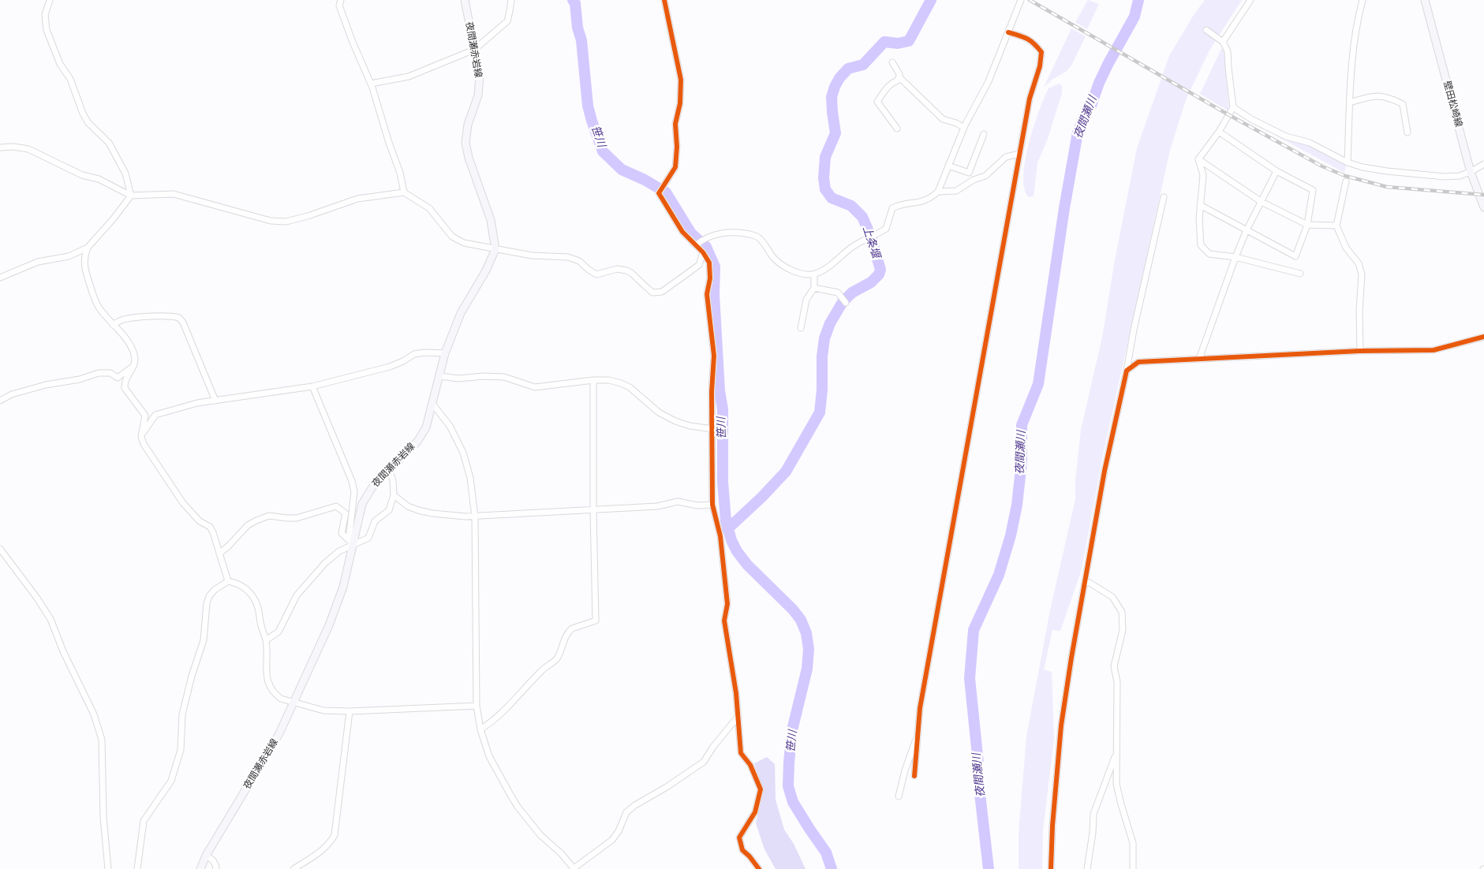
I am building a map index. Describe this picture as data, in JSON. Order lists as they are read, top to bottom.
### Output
{
  "streets": {
    "main road": ["夜間瀬赤岩線", "壁田松崎線"]
  },
  "water": ["夜間瀬川", "笹川", "上条堰"]
}
